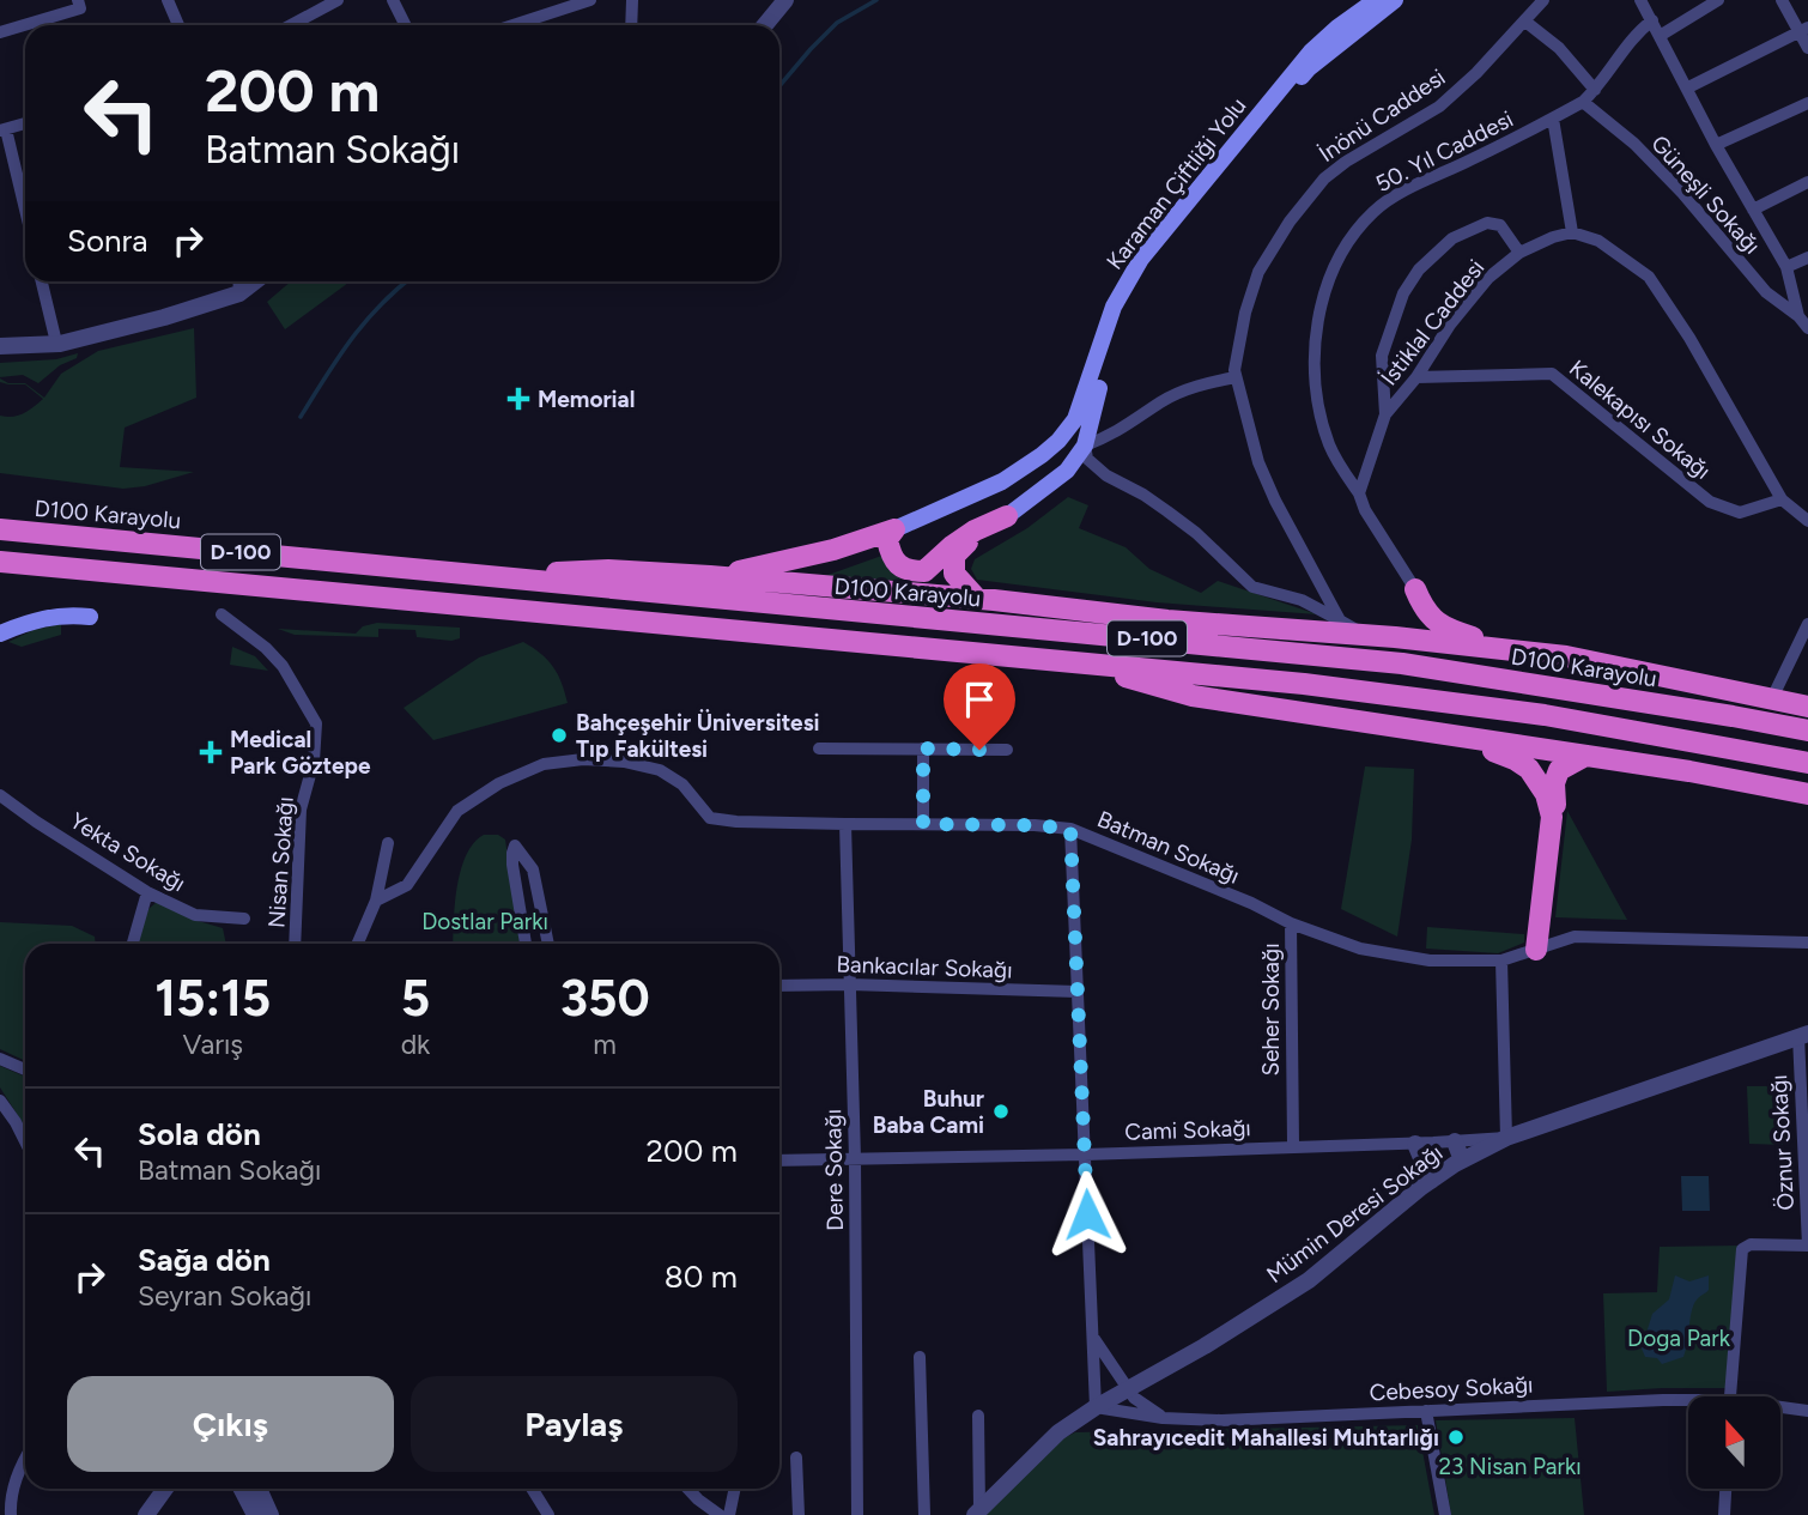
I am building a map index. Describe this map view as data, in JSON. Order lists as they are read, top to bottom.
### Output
{
  "streets": {
    "highway": ["D100 Karayolu", "D-100"],
    "main road": ["Karaman Çiftliği Yolu"],
    "street": [
      "İnönü Caddesi",
      "50. Yıl Caddesi",
      "Güneşli Sokağı",
      "İstiklal Caddesi",
      "Kalekapısı Sokağı",
      "Batman Sokağı",
      "Yekta Sokağı",
      "Nisan Sokağı",
      "Bankacılar Sokağı",
      "Seher Sokağı",
      "Cami Sokağı",
      "Öznur Sokağı",
      "Dere Sokağı",
      "Mümin Deresi Sokağı",
      "Cebesoy Sokağı"
    ]
  },
  "crossings": [
    ["50. Yıl Caddesi", "Güneşli Sokağı"],
    ["50. Yıl Caddesi", "İstiklal Caddesi"],
    ["İstiklal Caddesi", "Kalekapısı Sokağı"],
    ["Batman Sokağı", "Seher Sokağı"],
    ["Batman Sokağı", "Dere Sokağı"],
    ["Bankacılar Sokağı", "Dere Sokağı"],
    ["Seher Sokağı", "Cami Sokağı"],
    ["Cami Sokağı", "Dere Sokağı"],
    ["Cami Sokağı", "Mümin Deresi Sokağı"],
    ["Öznur Sokağı", "Mümin Deresi Sokağı"],
    ["Mümin Deresi Sokağı", "Cebesoy Sokağı"]
  ],
  "parks": ["Dostlar Parkı", "Doga Park", "23 Nisan Parkı"],
  "places": {
    "health": ["Memorial", "Medical Park Göztepe"],
    "other": ["Bahçeşehir Üniversitesi Tıp Fakültesi", "Buhur Baba Cami", "Sahrayıcedit Mahallesi Muhtarlığı"]
  },
  "north": "top",
  "page": {
    "turn": ["200 m", "Batman Sokağı"],
    "then": "Sonra",
    "eta": [
      "15:15",
      "Varış",
      "5",
      "dk",
      "350",
      "m"
    ],
    "list": [
      {
        "name": "Sola dön",
        "note": "Batman Sokağı",
        "value": "200 m"
      },
      {
        "name": "Sağa dön",
        "note": "Seyran Sokağı",
        "value": "80 m"
      }
    ],
    "buttons": ["Çıkış", "Paylaş"]
  }
}
